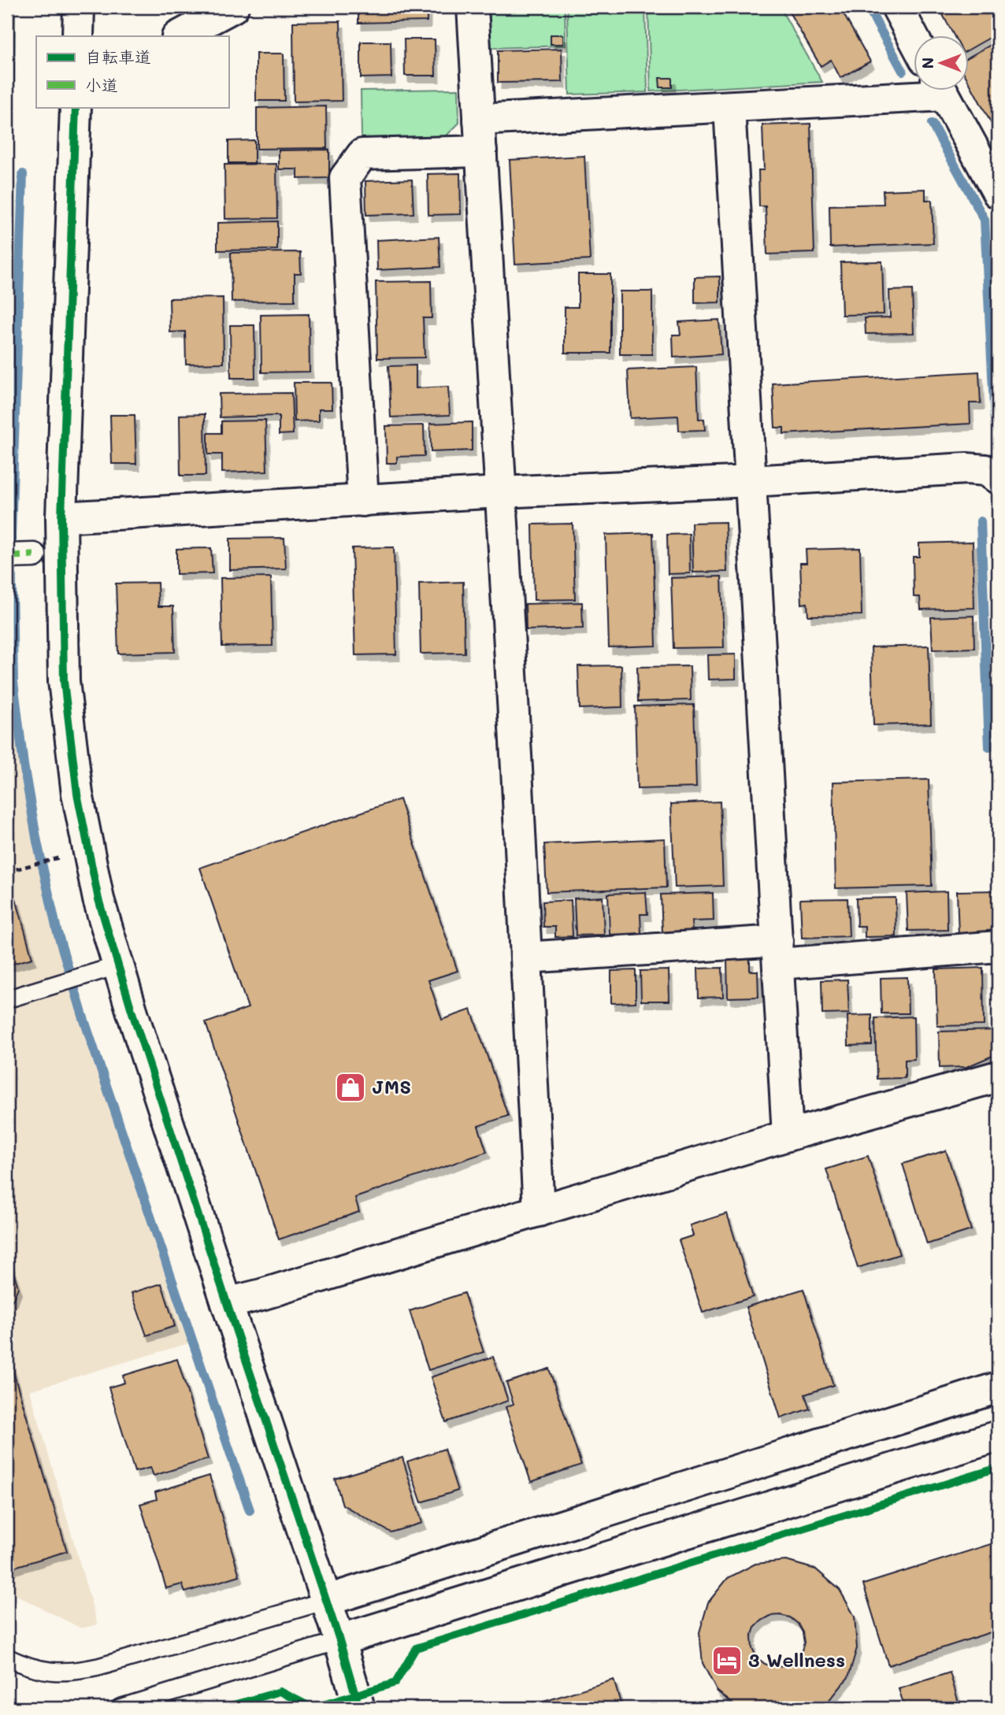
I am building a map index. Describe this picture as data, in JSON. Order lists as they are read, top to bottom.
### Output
{
  "places": {
    "shop": ["JMS"],
    "hotel": ["3 Wellness"]
  },
  "legend": ["自転車道", "小道"],
  "north": "left"
}
